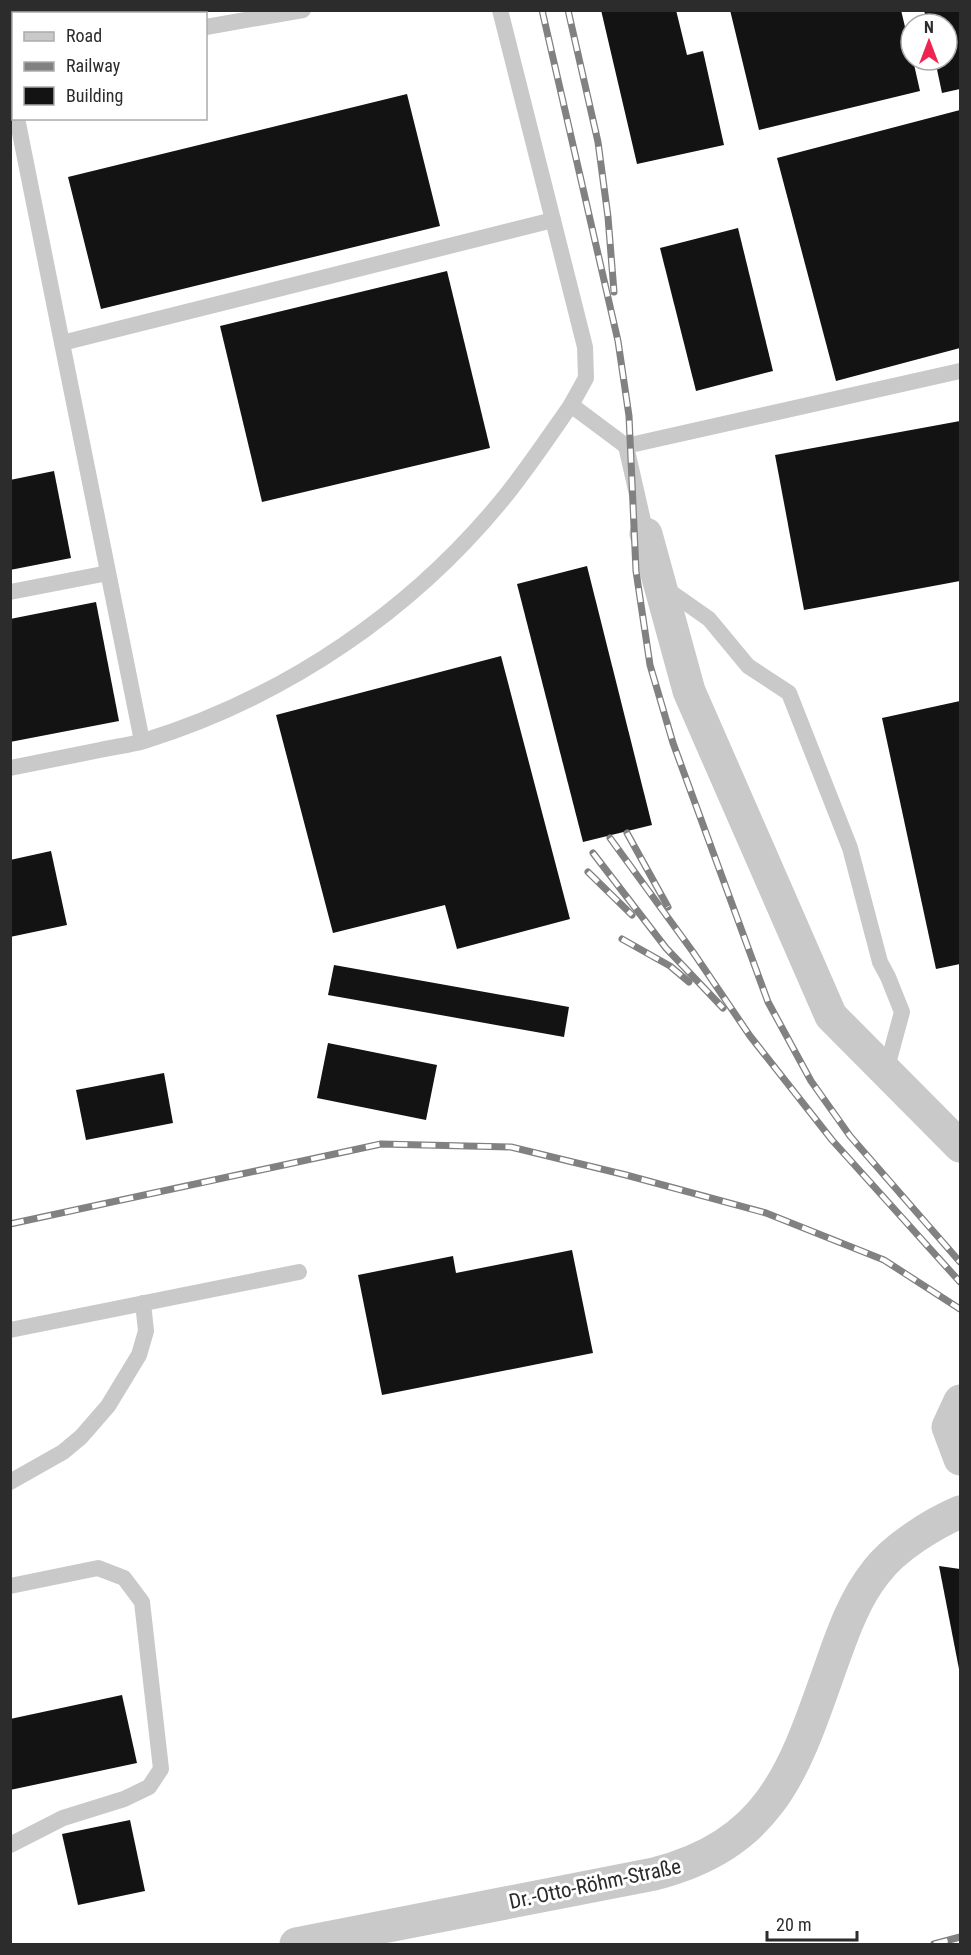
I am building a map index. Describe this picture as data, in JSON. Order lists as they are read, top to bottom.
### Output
{
  "streets": {
    "street": ["Dr.-Otto-Röhm-Straße"]
  },
  "legend": ["Road", "Railway", "Building"],
  "scale_bar": "20 m",
  "north": "top"
}
